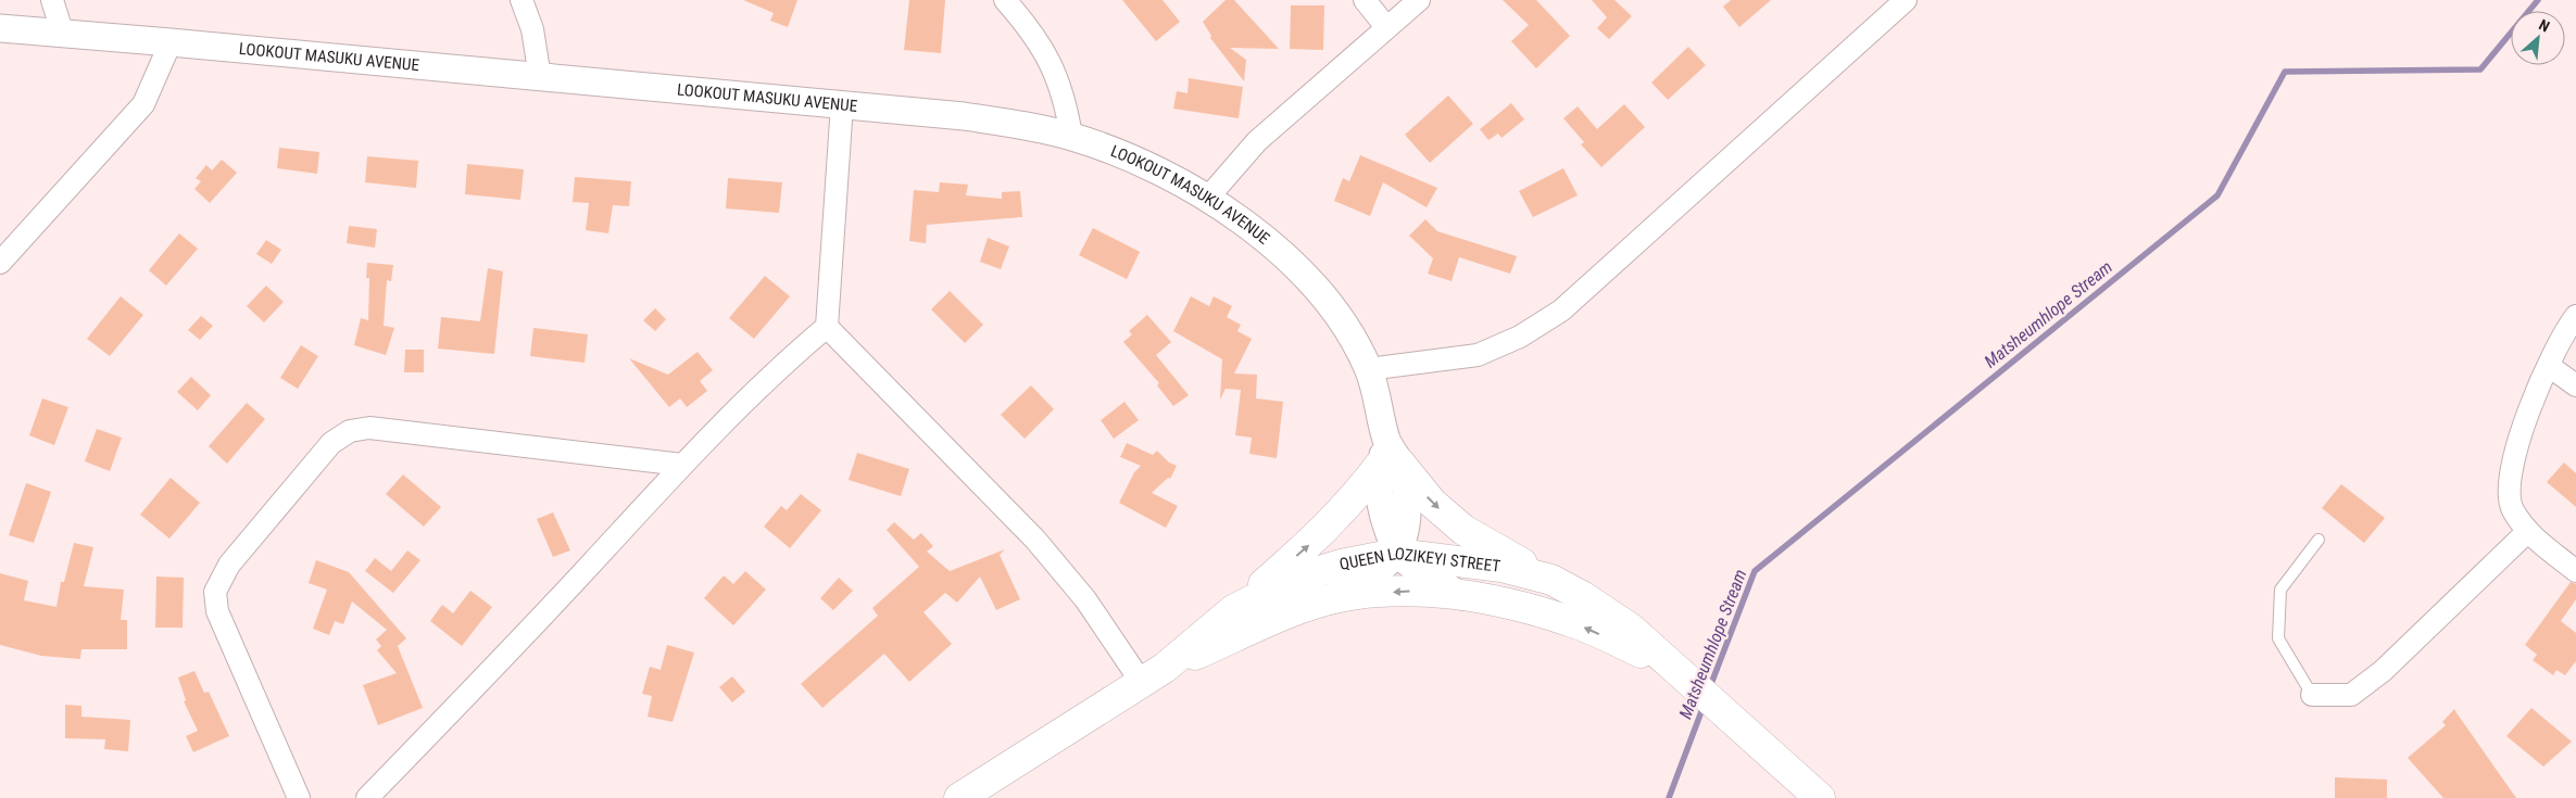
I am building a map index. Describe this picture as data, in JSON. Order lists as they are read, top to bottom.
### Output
{
  "streets": {
    "main road": ["QUEEN LOZIKEYI STREET"],
    "street": ["LOOKOUT MASUKU AVENUE"]
  },
  "crossings": [
    ["LOOKOUT MASUKU AVENUE", "QUEEN LOZIKEYI STREET"]
  ],
  "water": ["Matsheumhlope Stream"],
  "north": "top right"
}
